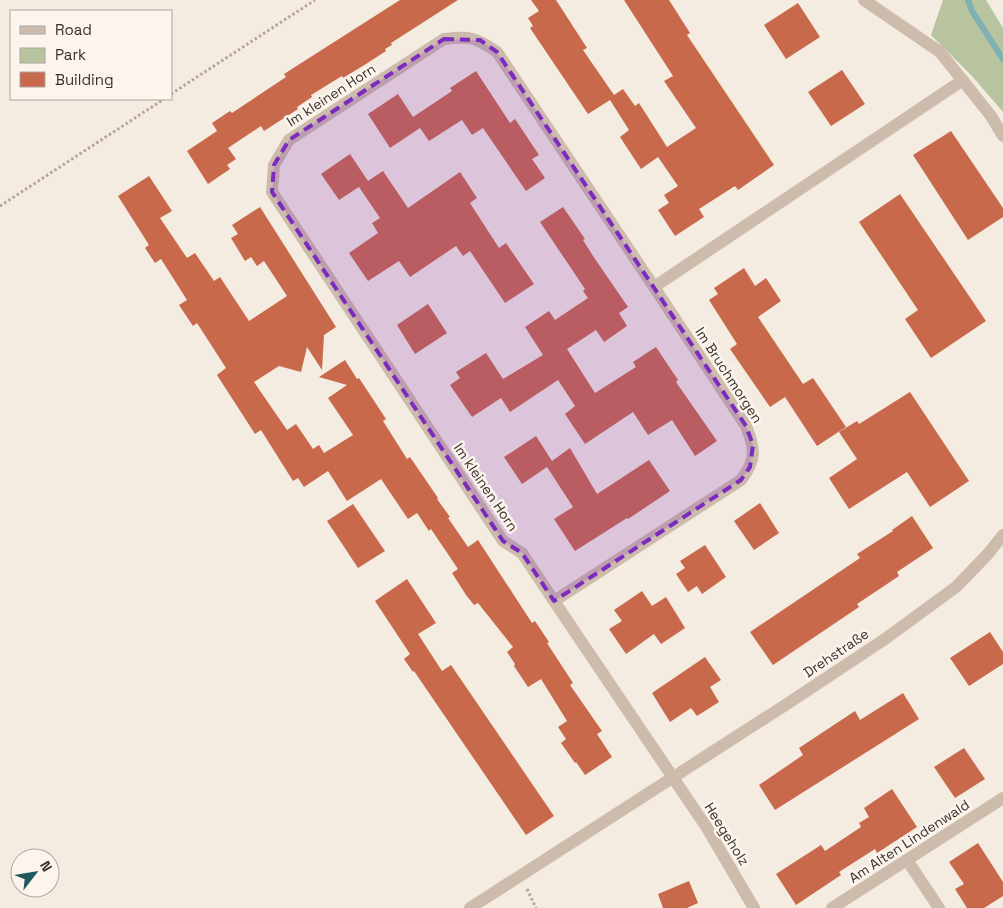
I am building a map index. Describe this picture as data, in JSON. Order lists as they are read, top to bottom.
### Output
{
  "streets": {
    "street": [
      "Im kleinen Horn",
      "Im Bruchmorgen",
      "Drehstraße",
      "Heegeholz",
      "Am Alten Lindenwald"
    ]
  },
  "crossings": [
    ["Im kleinen Horn", "Im Bruchmorgen"],
    ["Drehstraße", "Heegeholz"]
  ],
  "legend": ["Road", "Park", "Building"],
  "north": "top right"
}
